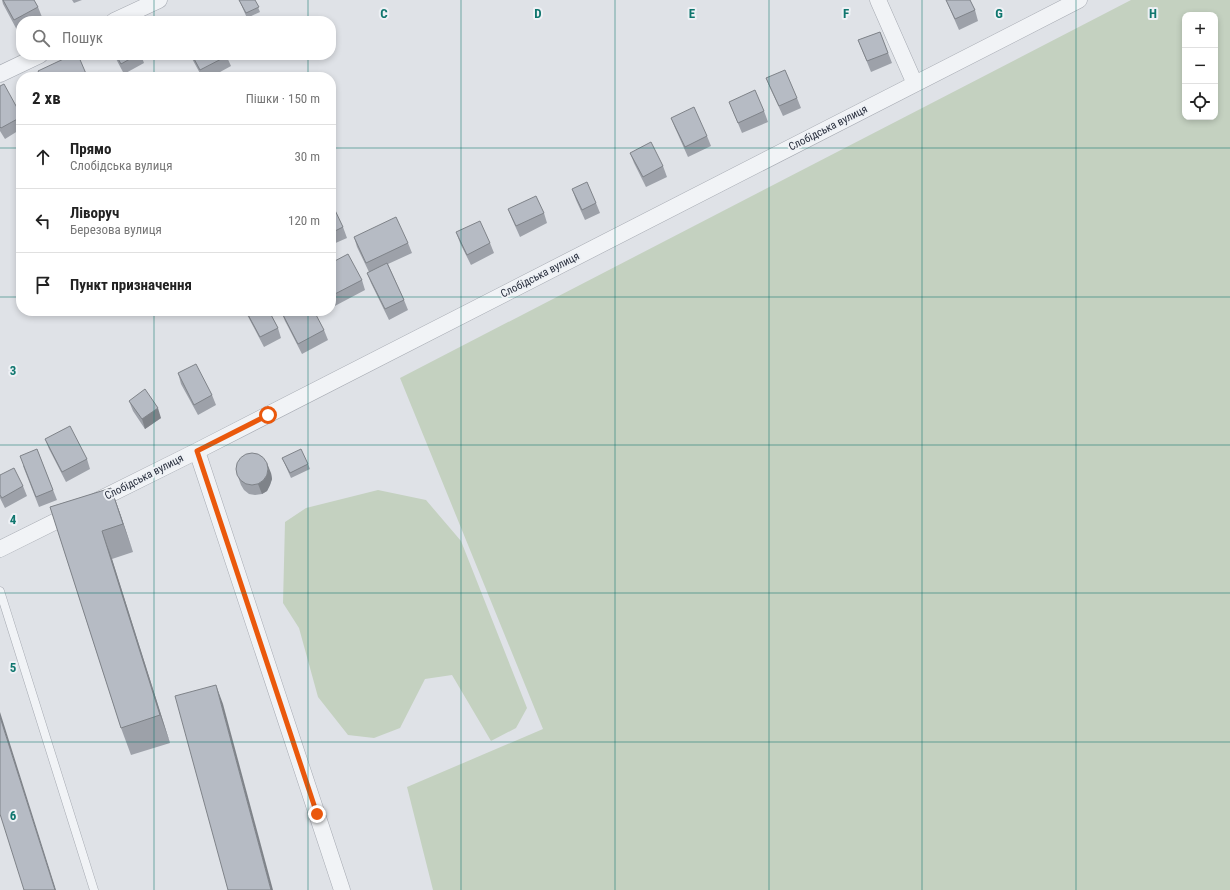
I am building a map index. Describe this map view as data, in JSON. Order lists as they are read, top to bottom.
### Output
{
  "streets": {
    "street": ["Слобідська вулиця"]
  },
  "page": {
    "map_buttons": ["+", "−"],
    "search": "Пошук",
    "heading": ["2 хв", "Пішки · 150 m"],
    "list": [
      ["Прямо", "Слобідська вулиця", "30 m"],
      ["Ліворуч", "Березова вулиця", "120 m"],
      "Пункт призначення"
    ]
  },
  "grid": {
    "columns": [
      "C",
      "D",
      "E",
      "F",
      "G",
      "H"
    ],
    "rows": [
      "3",
      "4",
      "5",
      "6"
    ]
  }
}
